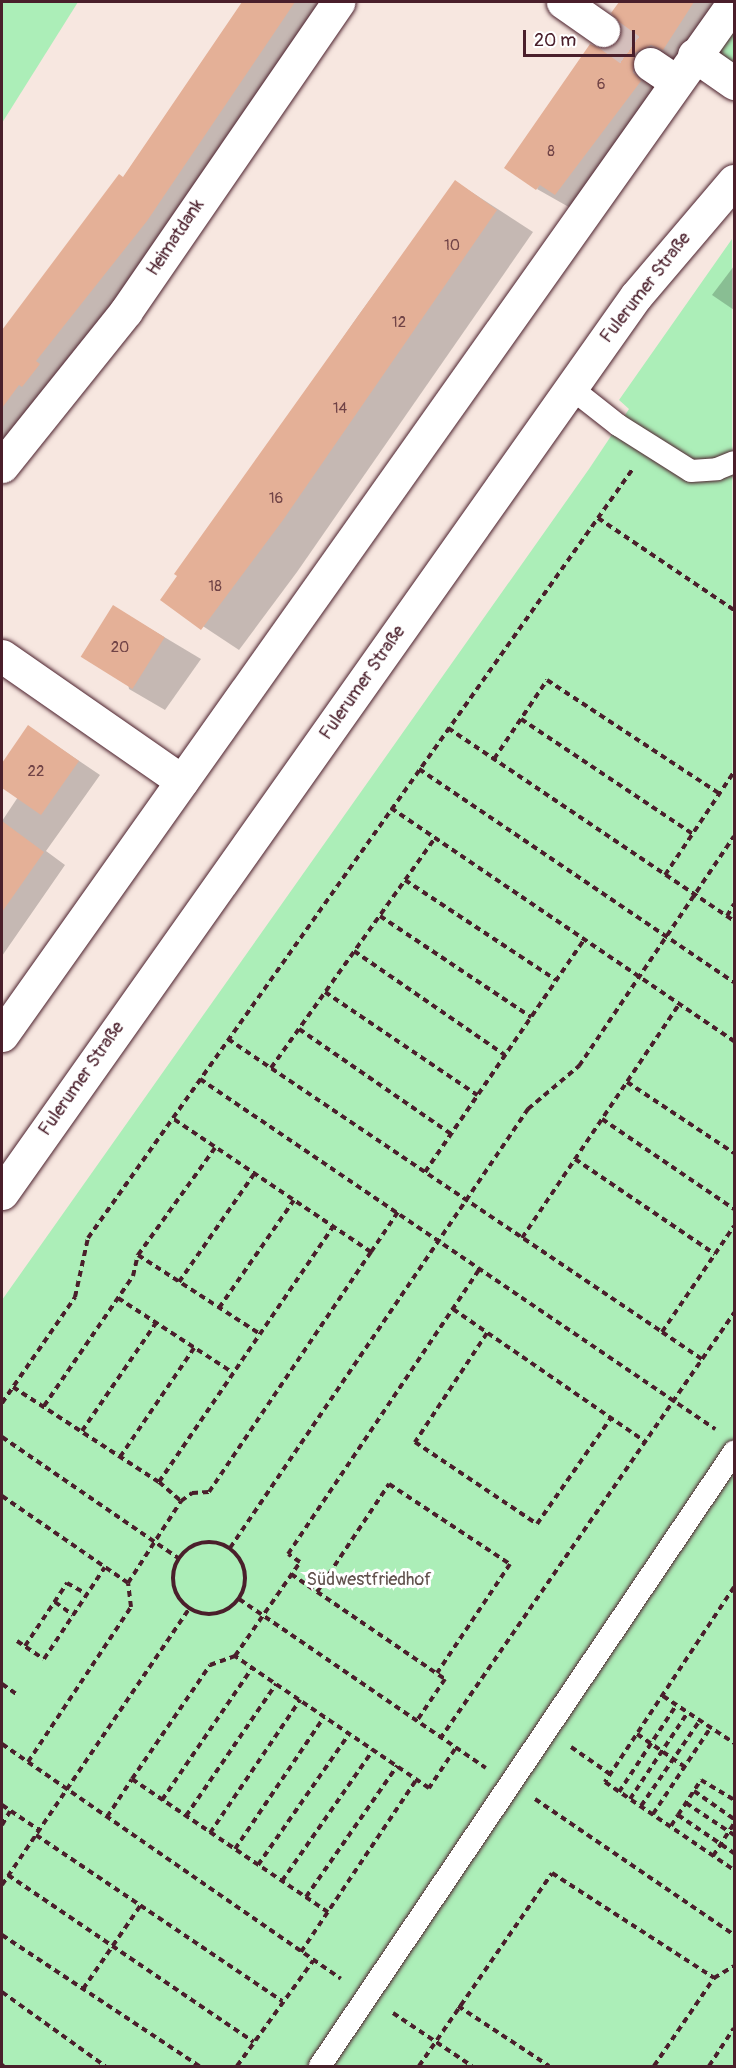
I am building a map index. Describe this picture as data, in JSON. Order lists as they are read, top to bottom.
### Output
{
  "streets": {
    "street": ["Heimatdank", "Fulerumer Straße"]
  },
  "parks": ["Südwestfriedhof"],
  "house_numbers": [
    "6",
    "8",
    "10",
    "12",
    "14",
    "16",
    "18",
    "20",
    "22"
  ],
  "scale_bar": "20 m"
}
